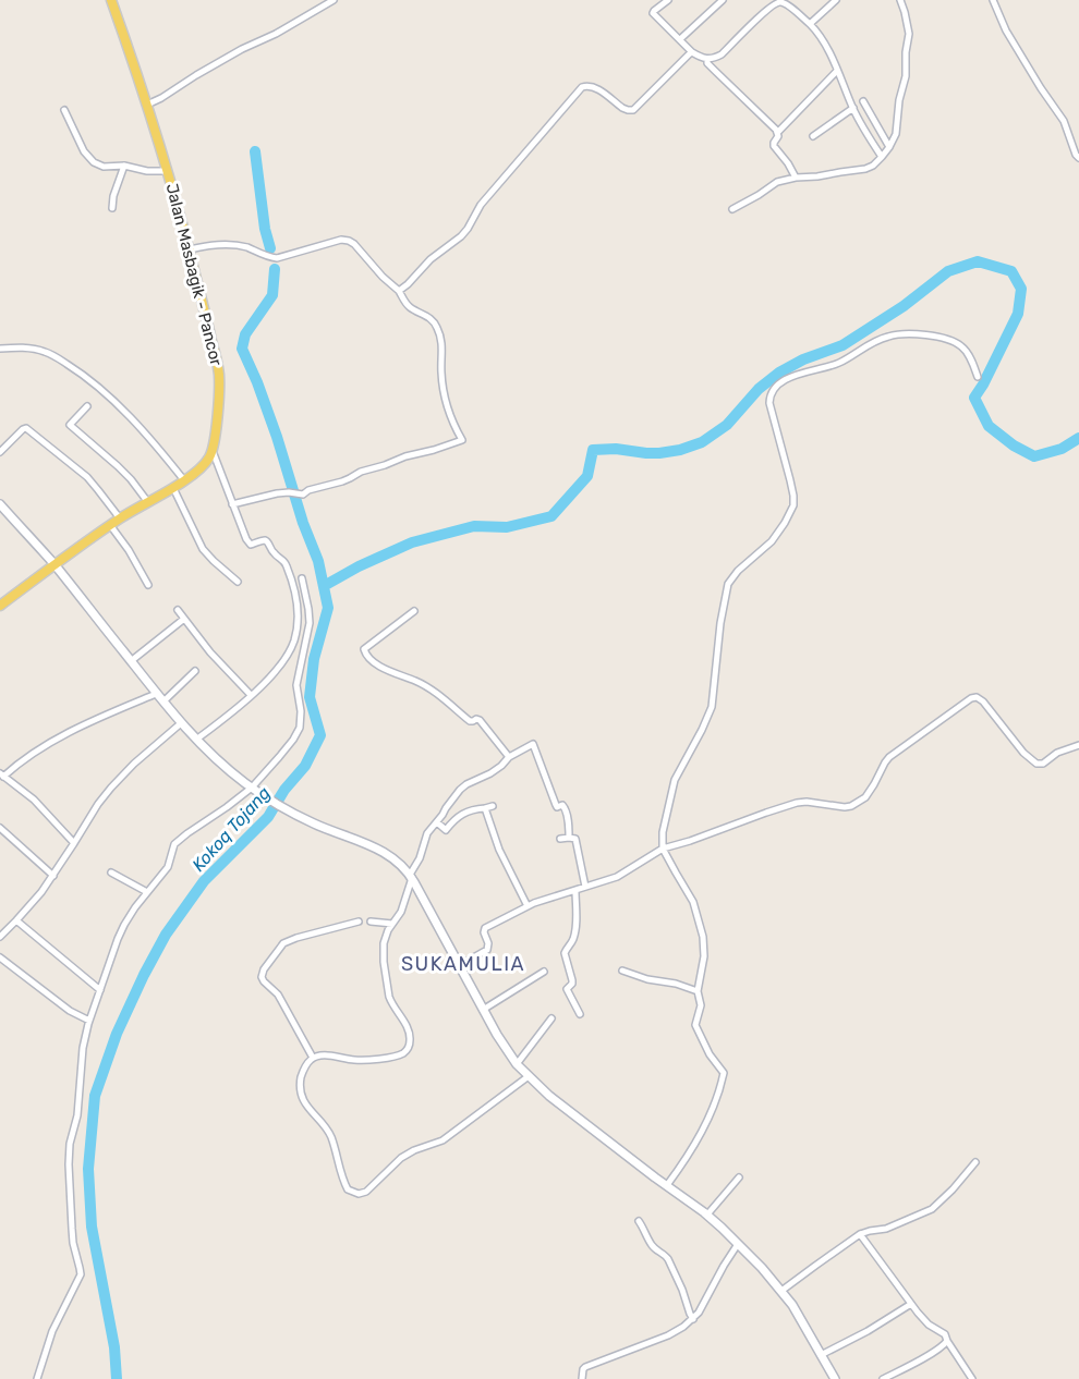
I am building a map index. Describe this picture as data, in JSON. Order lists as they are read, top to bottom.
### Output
{
  "streets": {
    "main road": ["Jalan Masbagik - Pancor"]
  },
  "districts": ["SUKAMULIA"],
  "water": ["Kokoq Tojang"]
}
